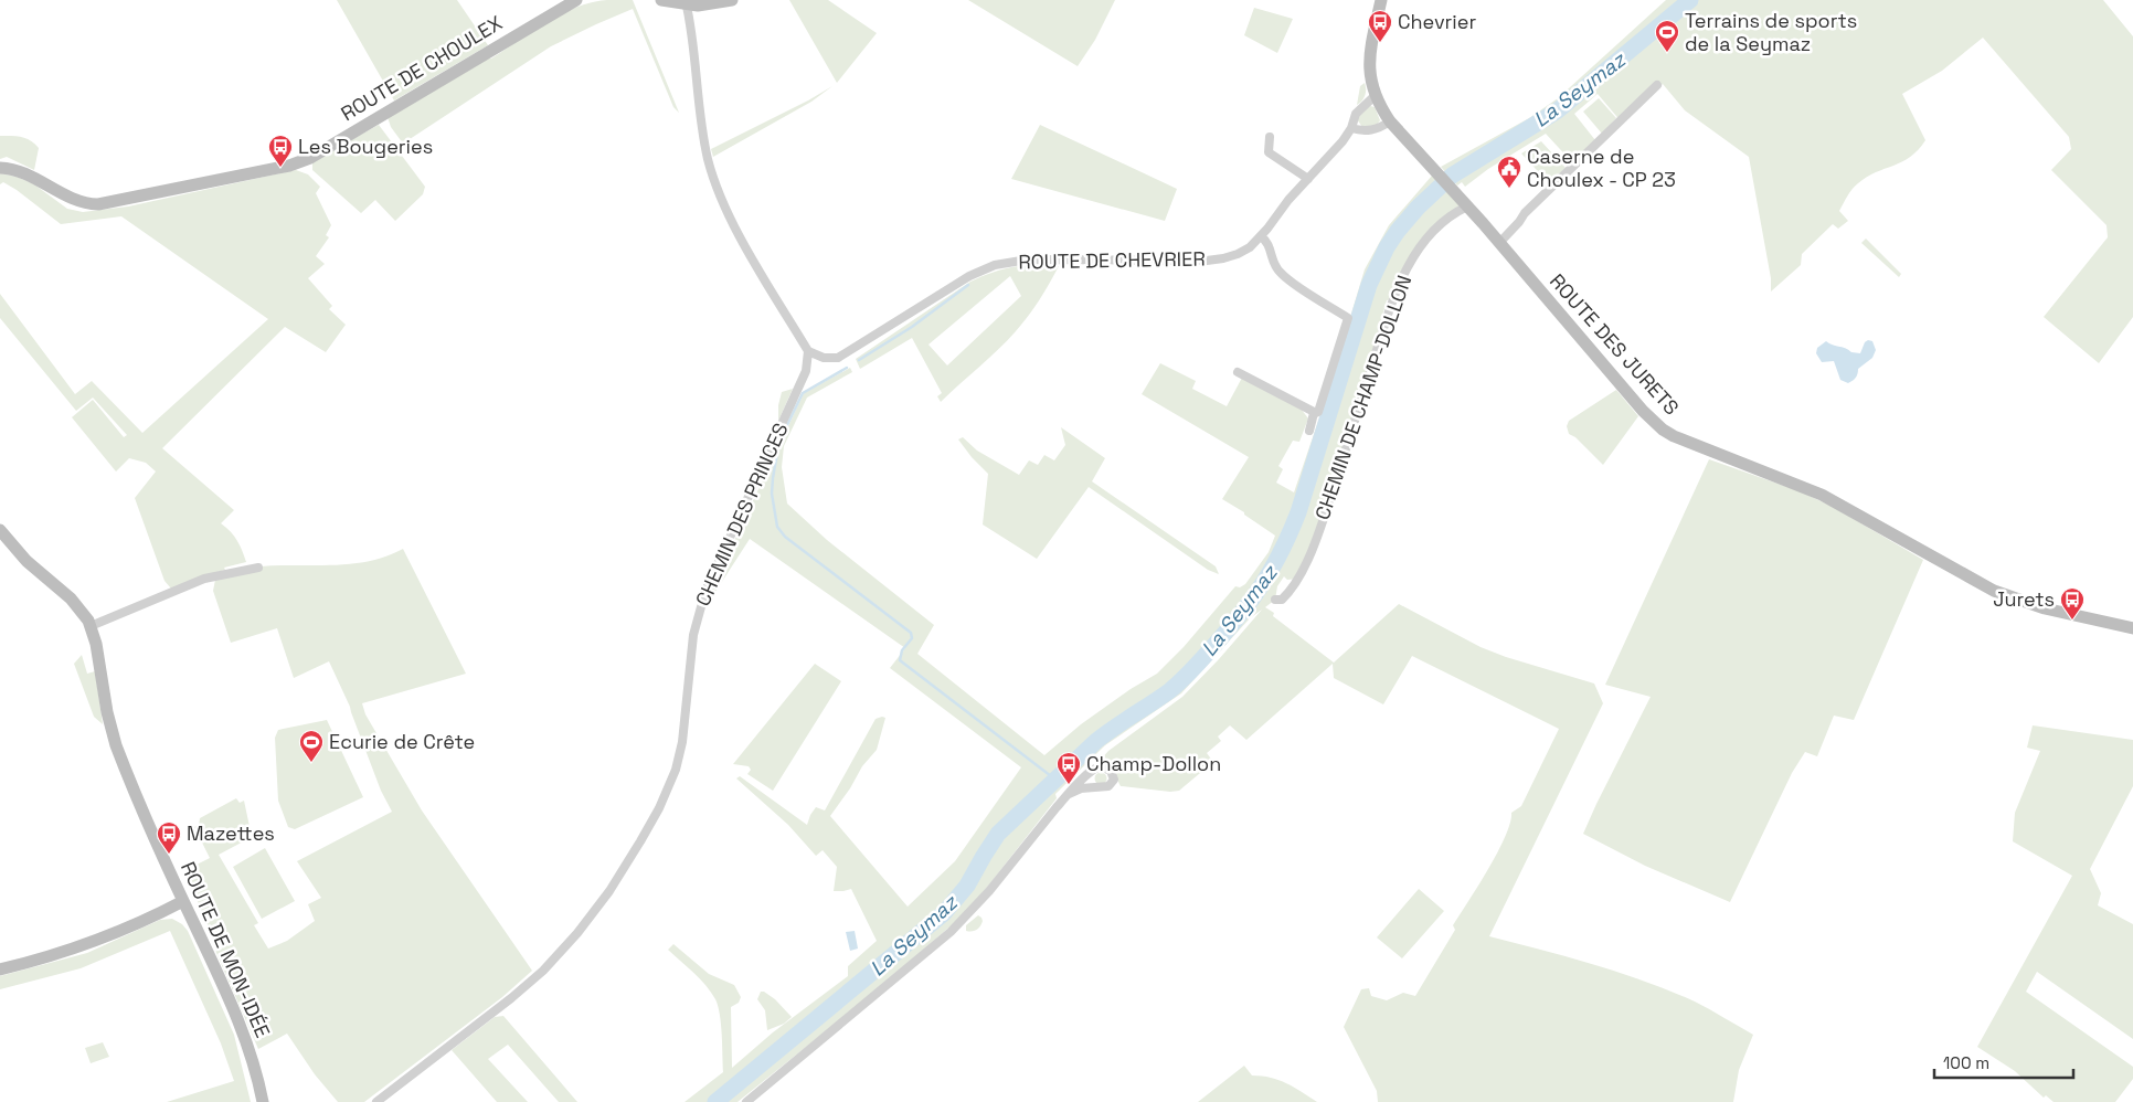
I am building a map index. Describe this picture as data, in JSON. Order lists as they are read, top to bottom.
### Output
{
  "streets": {
    "street": [
      "ROUTE DE CHOULEX",
      "ROUTE DE CHEVRIER",
      "ROUTE DES JURETS",
      "CHEMIN DE CHAMP-DOLLON",
      "CHEMIN DES PRINCES",
      "ROUTE DE MON-IDÉE"
    ]
  },
  "crossings": [
    ["ROUTE DE CHEVRIER", "ROUTE DES JURETS"],
    ["ROUTE DE CHEVRIER", "CHEMIN DES PRINCES"],
    ["ROUTE DES JURETS", "CHEMIN DE CHAMP-DOLLON"]
  ],
  "water": ["La Seymaz"],
  "places": {
    "bus stop": [
      "Chevrier",
      "Les Bougeries",
      "Jurets",
      "Champ-Dollon",
      "Mazettes"
    ],
    "sports": ["Terrains de sports de la Seymaz", "Ecurie de Crête"],
    "public building": ["Caserne de Choulex - CP 23"]
  },
  "scale_bar": "100 m"
}
